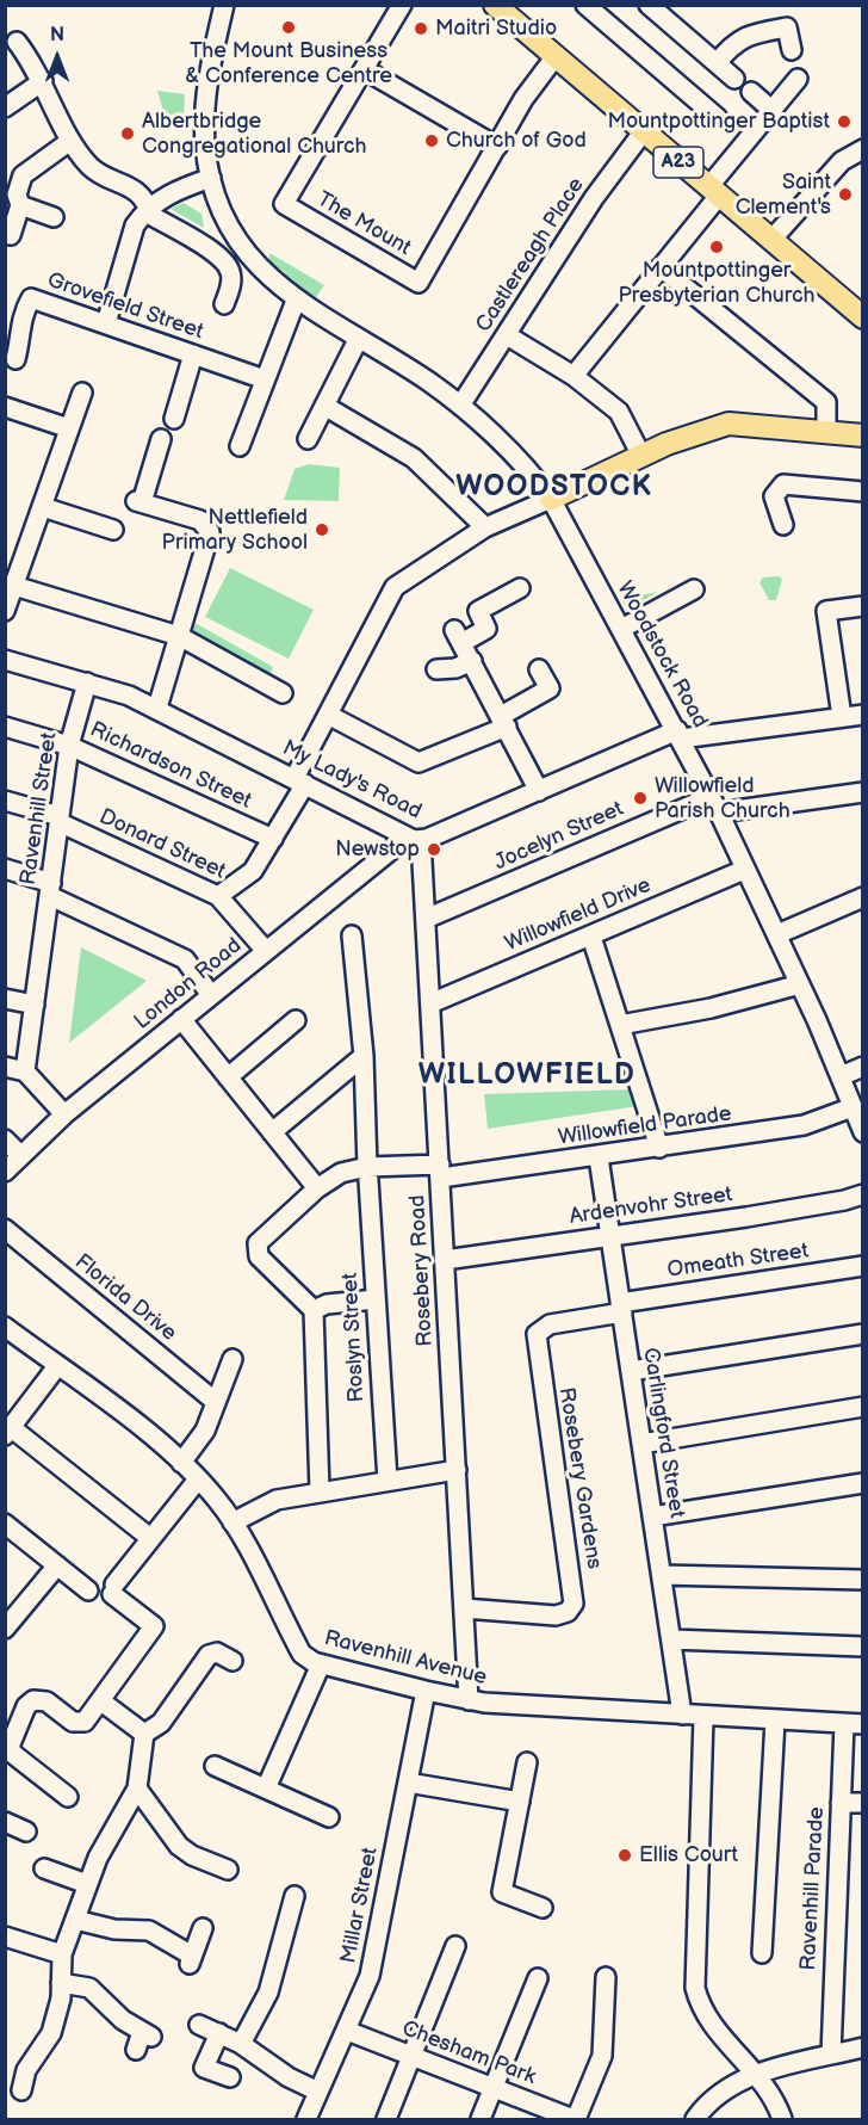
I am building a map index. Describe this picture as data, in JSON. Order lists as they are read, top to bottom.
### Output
{
  "streets": {
    "main road": ["A23"],
    "street": [
      "The Mount",
      "Castlereagh Place",
      "Grovefield Street",
      "Woodstock Road",
      "Richardson Street",
      "My Lady's Road",
      "Ravenhill Street",
      "Jocelyn Street",
      "Donard Street",
      "Willowfield Drive",
      "London Road",
      "Willowfield Parade",
      "Ardenvohr Street",
      "Omeath Street",
      "Rosebery Road",
      "Florida Drive",
      "Roslyn Street",
      "Carlingford Street",
      "Rosebery Gardens",
      "Ravenhill Avenue",
      "Ravenhill Parade",
      "Millar Street",
      "Chesham Park"
    ]
  },
  "crossings": [
    ["A23", "The Mount"],
    ["A23", "Castlereagh Place"],
    ["Castlereagh Place", "Woodstock Road"],
    ["Woodstock Road", "My Lady's Road"],
    ["Woodstock Road", "Jocelyn Street"],
    ["Woodstock Road", "Willowfield Drive"],
    ["Woodstock Road", "Willowfield Parade"],
    ["Richardson Street", "Ravenhill Street"],
    ["My Lady's Road", "Ravenhill Street"],
    ["My Lady's Road", "London Road"],
    ["My Lady's Road", "Rosebery Road"],
    ["Ravenhill Street", "Donard Street"],
    ["Jocelyn Street", "Rosebery Road"],
    ["Donard Street", "London Road"],
    ["Willowfield Drive", "Rosebery Road"],
    ["London Road", "Rosebery Road"],
    ["Willowfield Parade", "Rosebery Road"],
    ["Willowfield Parade", "Roslyn Street"],
    ["Willowfield Parade", "Carlingford Street"],
    ["Ardenvohr Street", "Rosebery Road"],
    ["Ardenvohr Street", "Carlingford Street"],
    ["Omeath Street", "Carlingford Street"],
    ["Omeath Street", "Rosebery Gardens"],
    ["Rosebery Road", "Rosebery Gardens"],
    ["Rosebery Road", "Ravenhill Avenue"],
    ["Carlingford Street", "Rosebery Gardens"],
    ["Carlingford Street", "Ravenhill Avenue"],
    ["Ravenhill Avenue", "Ravenhill Parade"],
    ["Ravenhill Avenue", "Millar Street"],
    ["Millar Street", "Chesham Park"]
  ],
  "districts": ["WOODSTOCK", "WILLOWFIELD"],
  "places": [
    "The Mount Business & Conference Centre",
    "Maitri Studio",
    "Mountpottinger Baptist",
    "Albertbridge Congregational Church",
    "Church of God",
    "Saint Clement's",
    "Mountpottinger Presbyterian Church",
    "Nettlefield Primary School",
    "Willowfield Parish Church",
    "Newstop",
    "Ellis Court"
  ],
  "north": "top"
}
